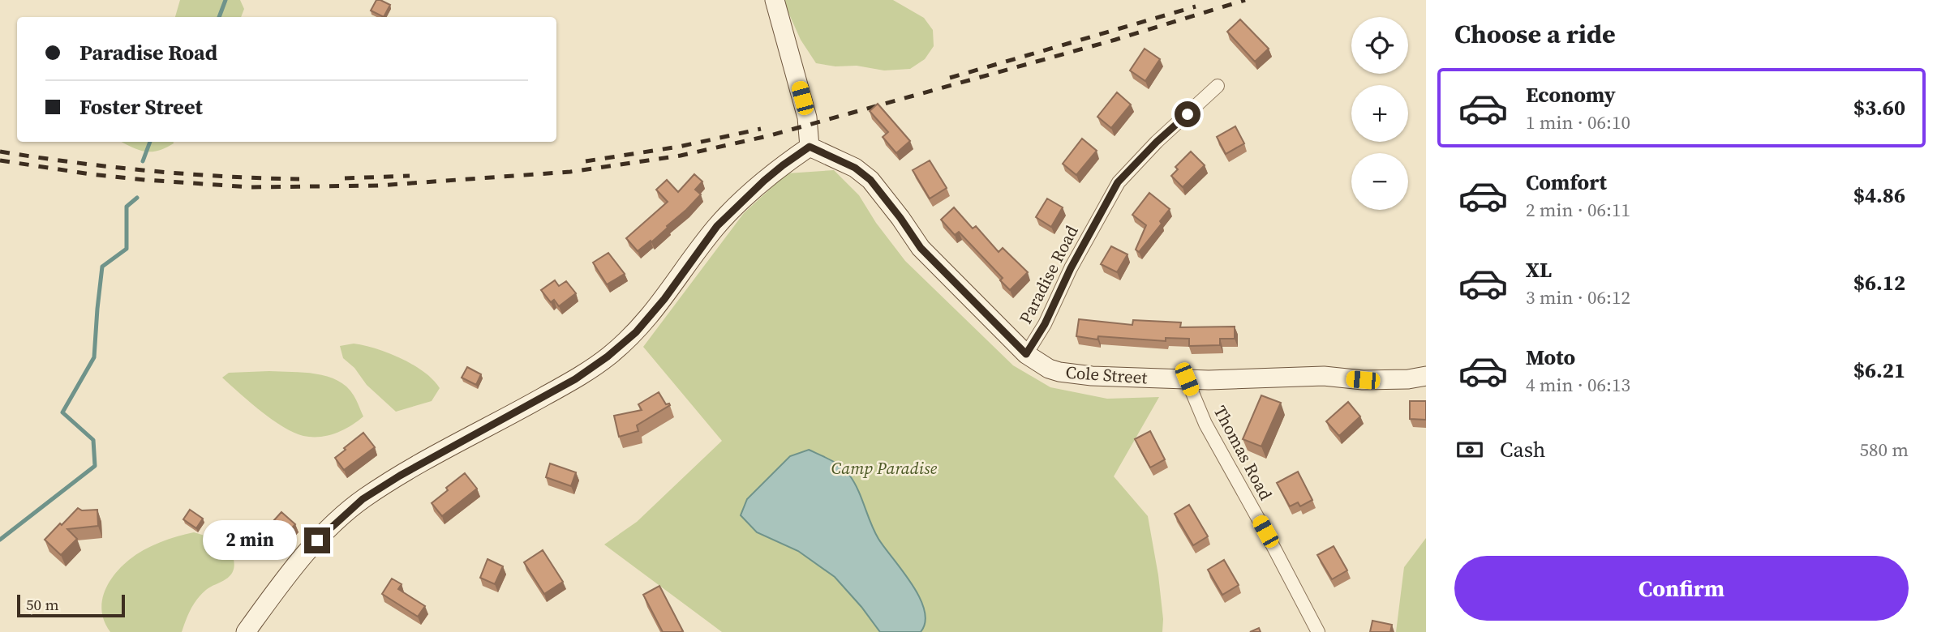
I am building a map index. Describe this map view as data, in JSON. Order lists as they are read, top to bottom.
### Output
{
  "streets": {
    "street": ["Paradise Road", "Cole Street", "Thomas Road"]
  },
  "crossings": [
    ["Paradise Road", "Cole Street"],
    ["Cole Street", "Thomas Road"]
  ],
  "parks": ["Camp Paradise"],
  "scale_bar": "50 m",
  "page": {
    "heading": "Choose a ride",
    "map_buttons": ["+", "−"],
    "banner": ["Paradise Road", "Foster Street"],
    "list": [
      {
        "name": "Economy",
        "note": "1 min · 06:10",
        "value": "$3.60"
      },
      {
        "name": "Comfort",
        "note": "2 min · 06:11",
        "value": "$4.86"
      },
      {
        "name": "XL",
        "note": "3 min · 06:12",
        "value": "$6.12"
      },
      {
        "name": "Moto",
        "note": "4 min · 06:13",
        "value": "$6.21"
      }
    ],
    "pay": ["Cash", "580 m"],
    "bubble": "2 min",
    "buttons": "Confirm",
    "scale": "50 m"
  }
}
